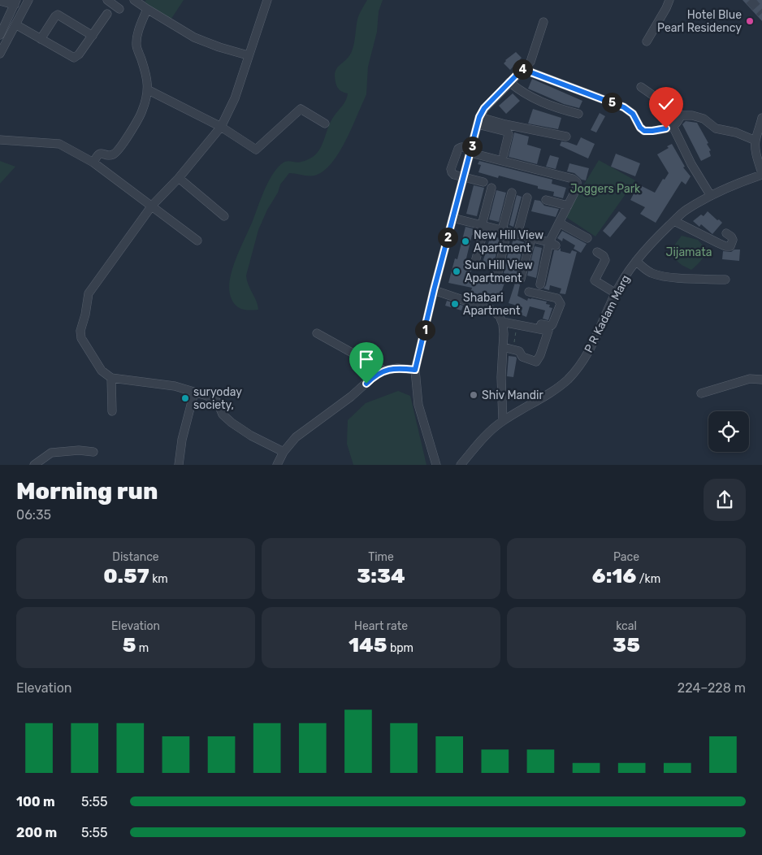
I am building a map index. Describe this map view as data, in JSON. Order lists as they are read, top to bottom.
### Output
{
  "streets": {
    "street": ["P R Kadam Marg"]
  },
  "parks": ["Joggers Park", "Jijamata"],
  "places": [
    "Hotel Blue Pearl Residency",
    "New Hill View Apartment",
    "Sun Hill View Apartment",
    "Shabari Apartment",
    "Shiv Mandir",
    "suryoday society,"
  ],
  "page": {
    "pins": [
      "4",
      "5",
      "3",
      "2",
      "1"
    ],
    "heading": ["Morning run", "06:35"],
    "stats": [
      ["Distance", "0.57 km"],
      ["Time", "3:34"],
      ["Pace", "6:16 /km"],
      ["Elevation", "5 m"],
      ["Heart rate", "145 bpm"],
      ["kcal", "35"]
    ],
    "chart": ["Elevation", "224–228 m"],
    "list": [
      {
        "name": "100 m",
        "note": "5:55"
      },
      {
        "name": "200 m",
        "note": "5:55"
      }
    ]
  }
}
